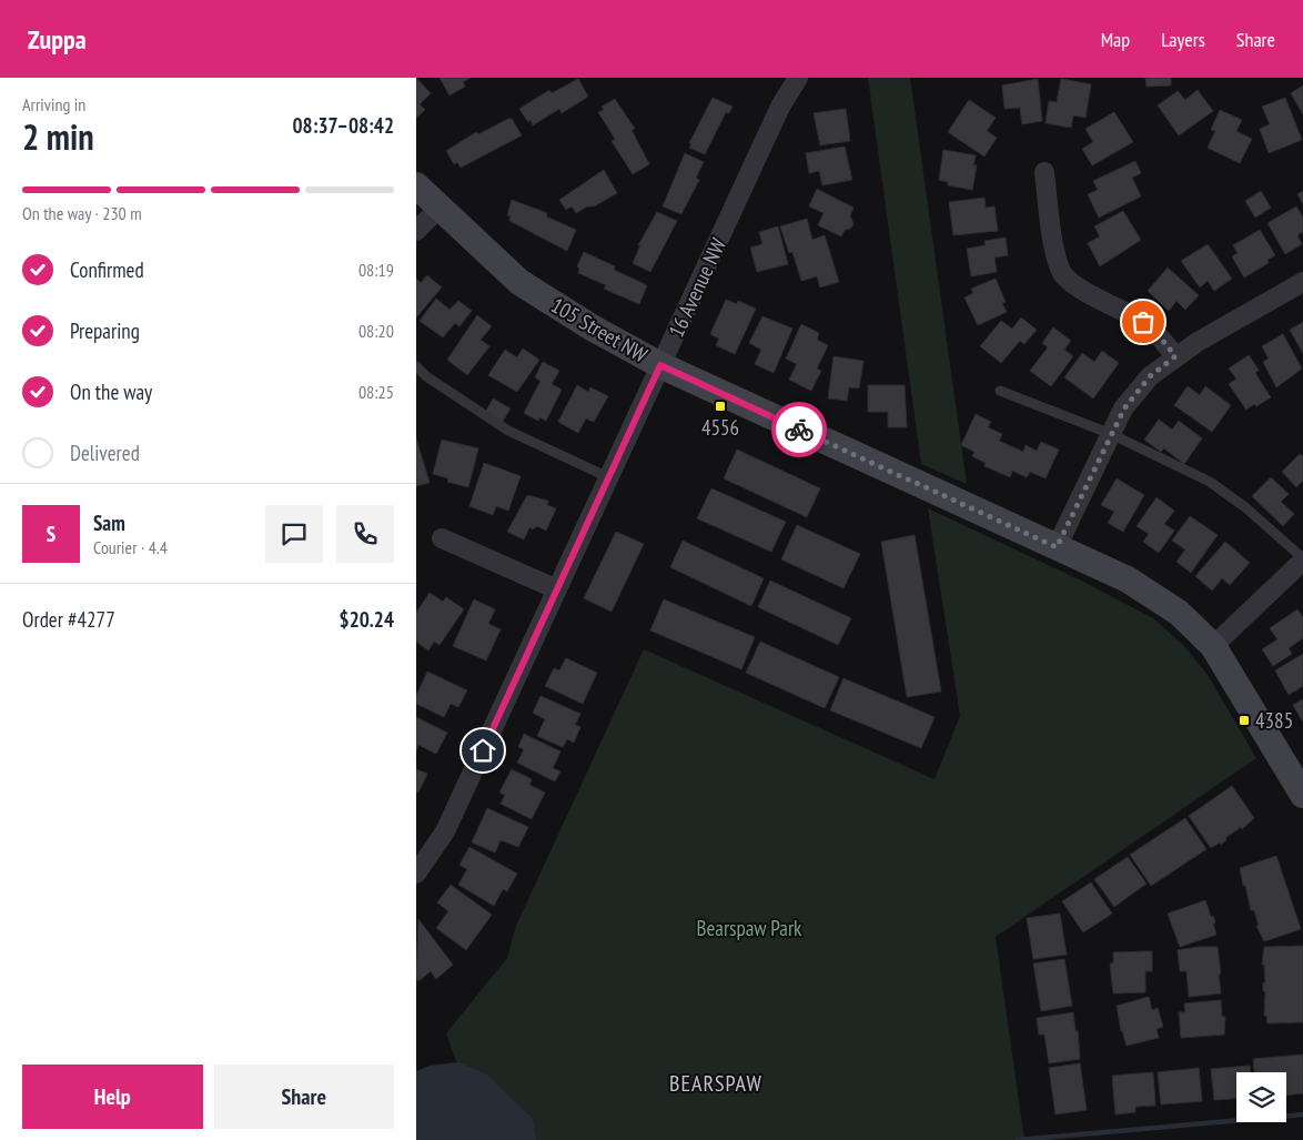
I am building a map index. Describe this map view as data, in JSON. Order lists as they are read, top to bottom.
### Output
{
  "streets": {
    "street": ["16 Avenue NW", "105 Street NW"]
  },
  "crossings": [
    ["16 Avenue NW", "105 Street NW"]
  ],
  "districts": ["BEARSPAW"],
  "parks": ["Bearspaw Park"],
  "places": {
    "transit": ["4556", "4385"]
  },
  "page": {
    "header": "Zuppa",
    "nav": ["Map", "Layers", "Share"],
    "heading": ["2 min", "Arriving in", "08:37–08:42"],
    "panel": [
      "Sam",
      "Courier · 4.4",
      "Order #4277",
      "$20.24"
    ],
    "bar": "On the way · 230 m",
    "list": [
      ["Confirmed", "08:19"],
      ["Preparing", "08:20"],
      ["On the way", "08:25"],
      "Delivered"
    ],
    "round": "S",
    "buttons": ["Help", "Share"]
  }
}
